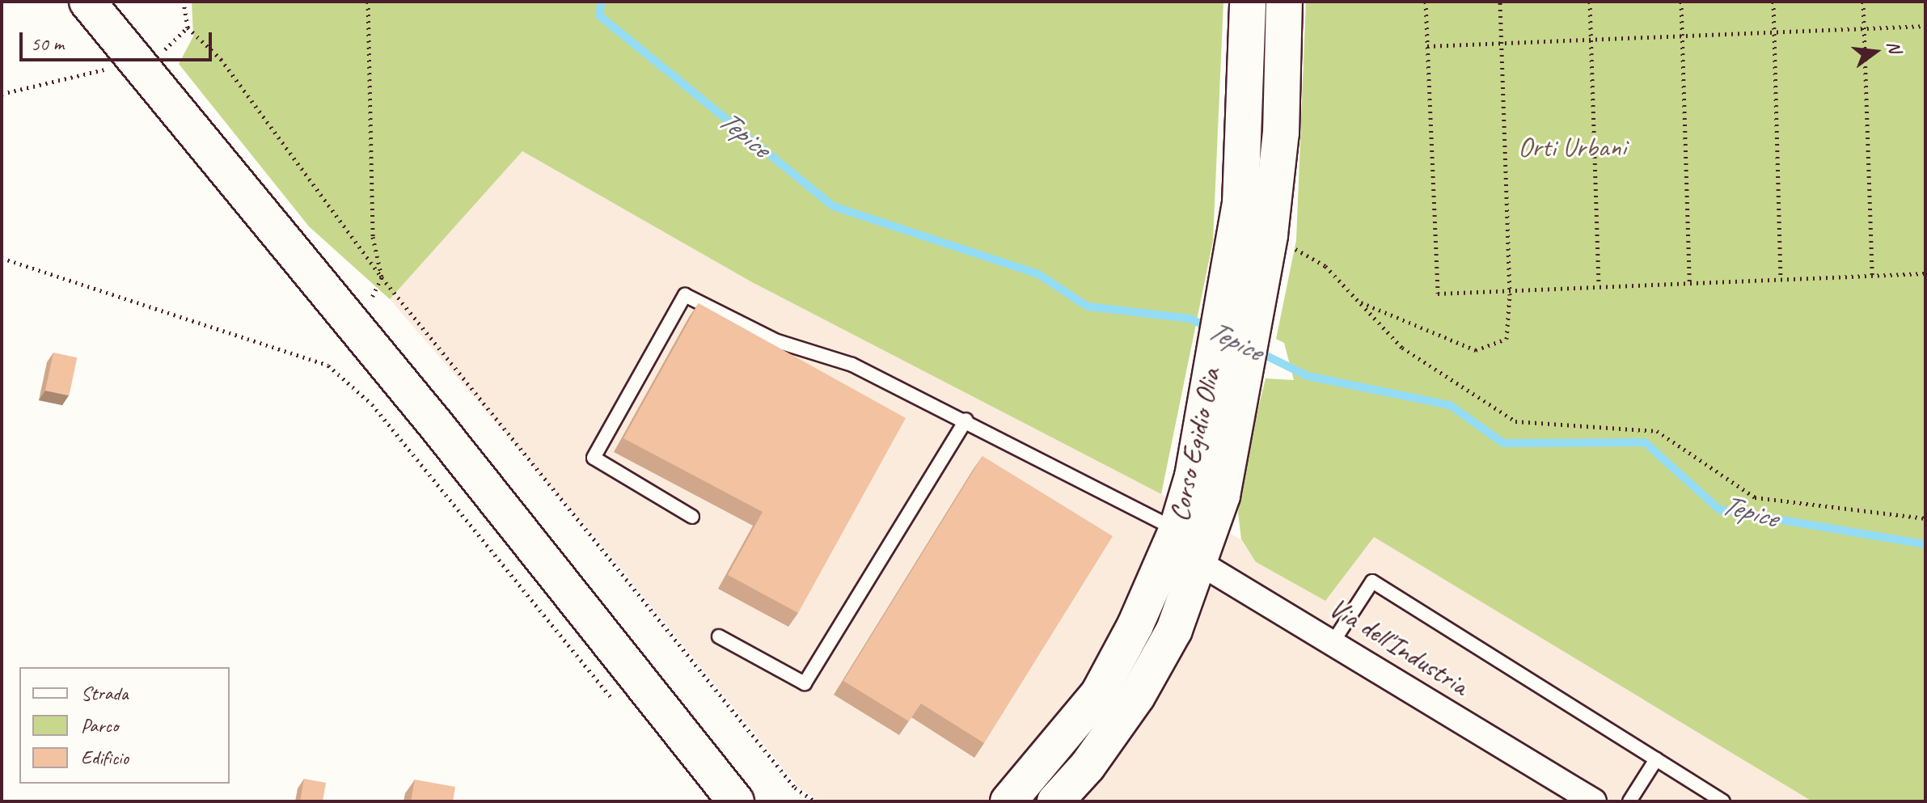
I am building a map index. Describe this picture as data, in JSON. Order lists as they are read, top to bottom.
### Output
{
  "streets": {
    "street": ["Corso Egidio Olia", "Via dell'Industria"]
  },
  "crossings": [
    ["Corso Egidio Olia", "Via dell'Industria"]
  ],
  "water": ["Tepice"],
  "parks": ["Orti Urbani"],
  "legend": ["Strada", "Parco", "Edificio"],
  "scale_bar": "50 m",
  "north": "right"
}
